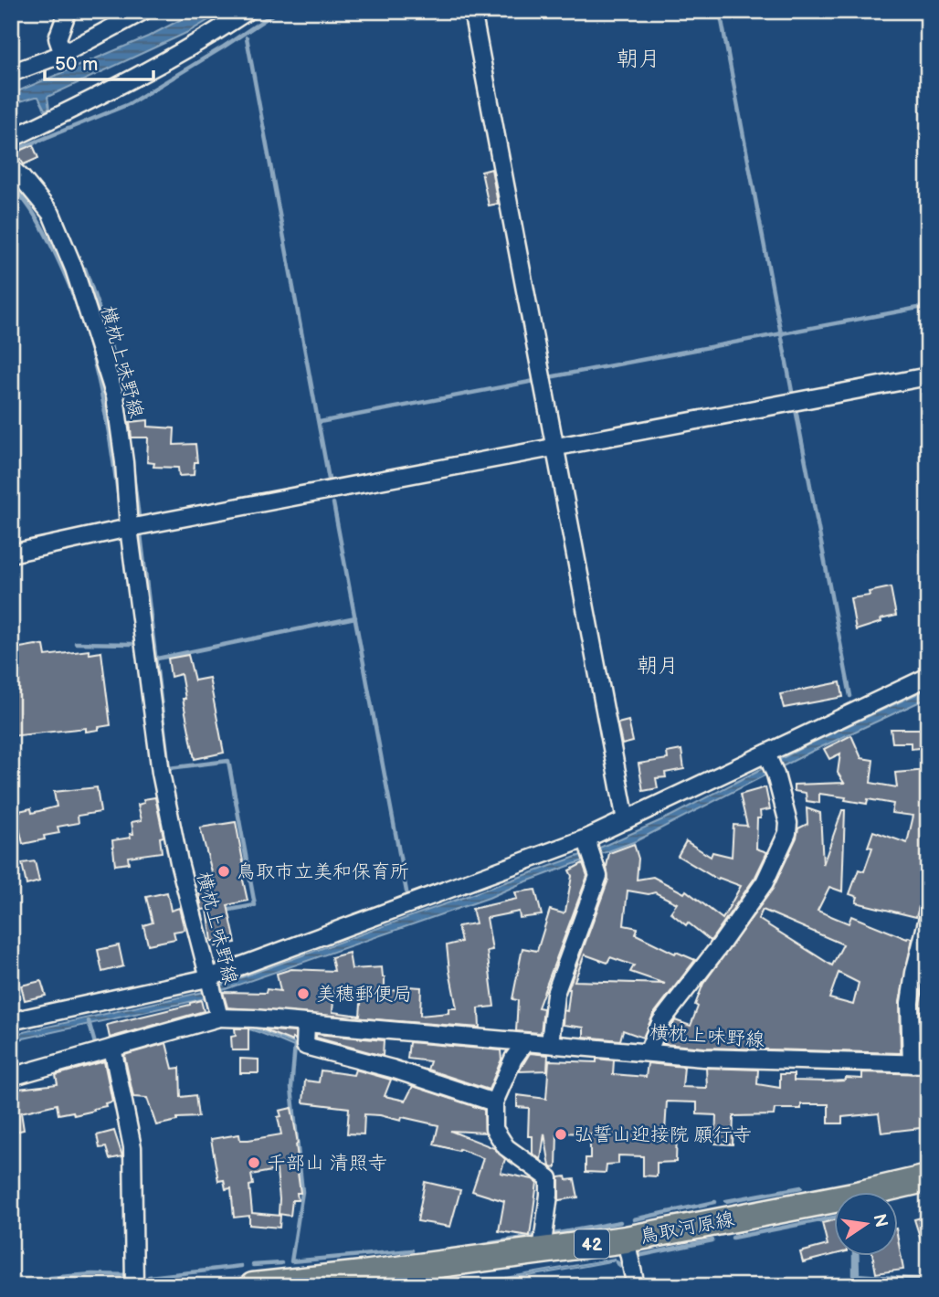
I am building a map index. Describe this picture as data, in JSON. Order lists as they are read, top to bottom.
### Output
{
  "streets": {
    "main road": ["鳥取河原線", "42"],
    "street": ["横枕上味野線"]
  },
  "districts": ["朝月", "朝月"],
  "places": [
    "鳥取市立美和保育所",
    "美穂郵便局",
    "弘誓山迎接院 願行寺",
    "千部山 清照寺"
  ],
  "scale_bar": "50 m",
  "north": "right"
}
